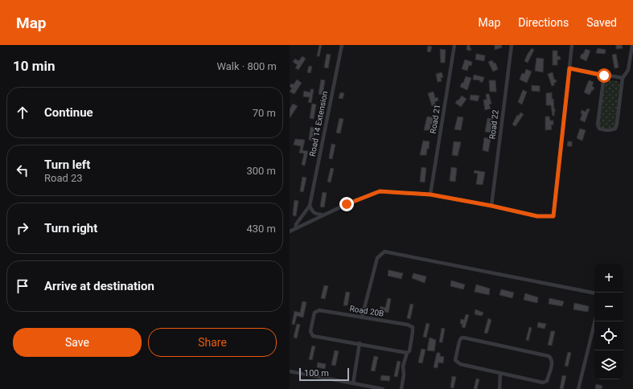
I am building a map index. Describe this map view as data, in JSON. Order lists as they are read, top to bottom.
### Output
{
  "streets": {
    "street": [
      "Road 21",
      "Road 14 Extension",
      "Road 22",
      "Road 20B"
    ]
  },
  "scale_bar": "100 m",
  "page": {
    "header": "Map",
    "nav": ["Map", "Directions", "Saved"],
    "heading": ["10 min", "Walk · 800 m"],
    "list": [
      ["Continue", "70 m"],
      ["Turn left", "Road 23", "300 m"],
      ["Turn right", "430 m"],
      "Arrive at destination"
    ],
    "map_buttons": ["+", "−"],
    "buttons": ["Save", "Share"],
    "scale": "100 m"
  }
}
